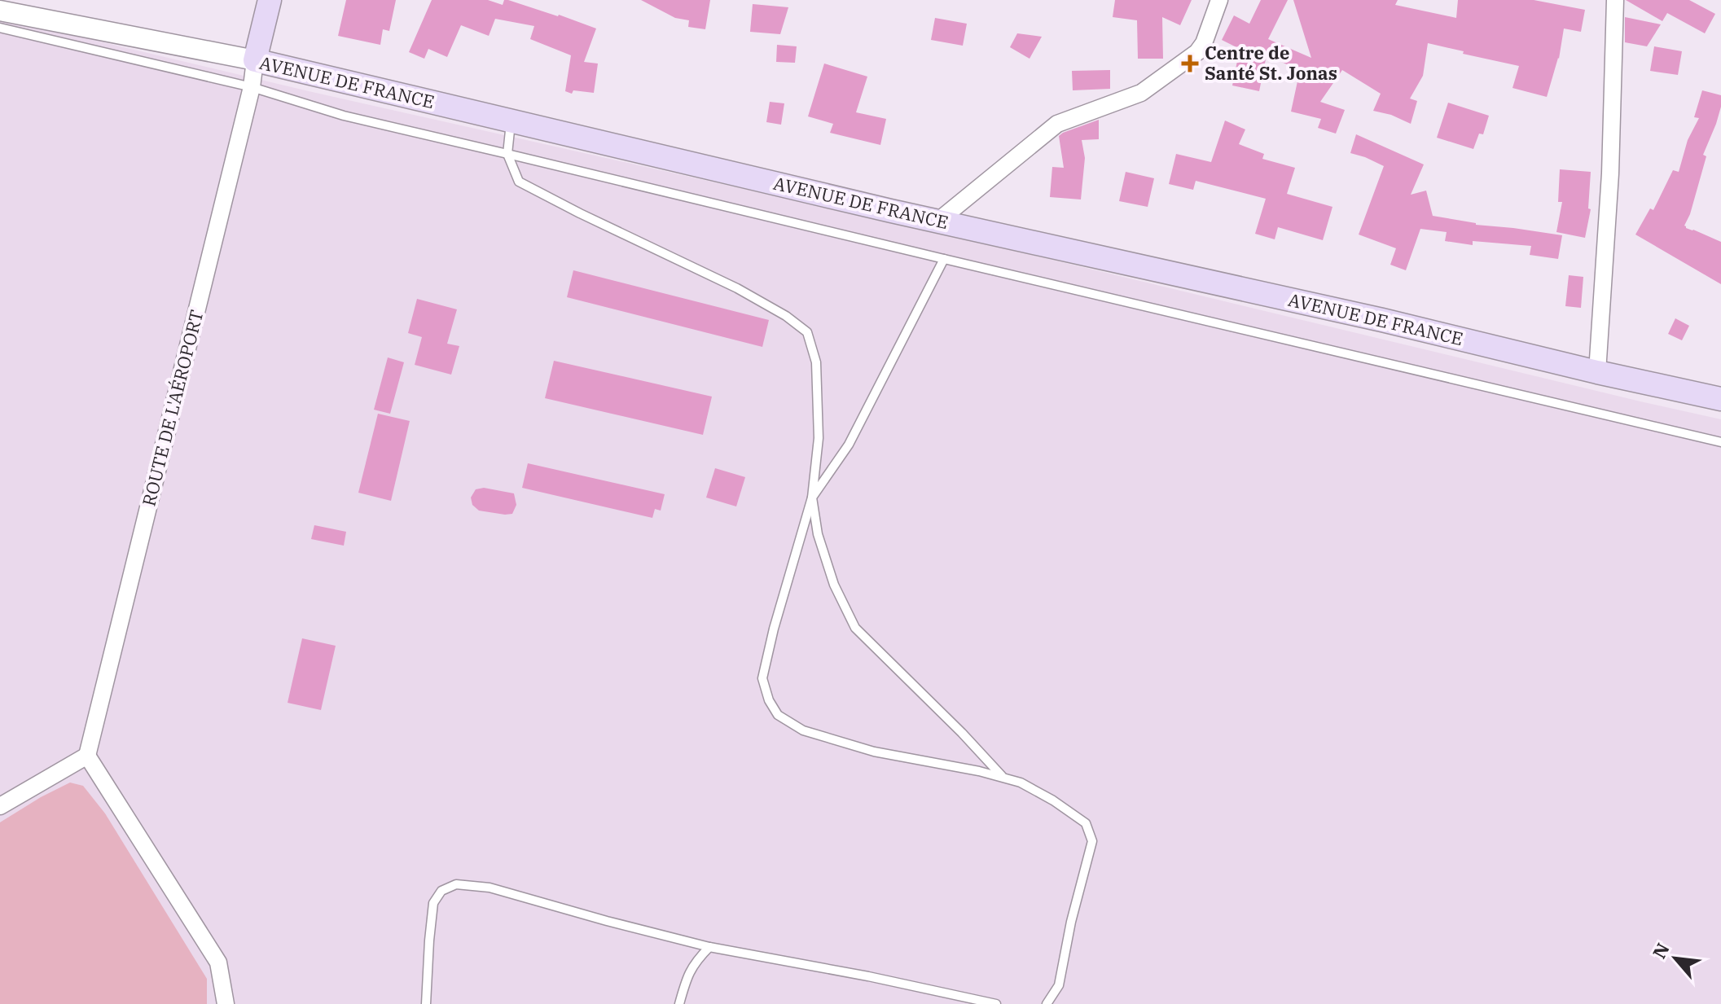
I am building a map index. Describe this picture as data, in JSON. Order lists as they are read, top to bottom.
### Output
{
  "streets": {
    "main road": ["AVENUE DE FRANCE"],
    "street": ["ROUTE DE L'AÉROPORT"]
  },
  "crossings": [
    ["AVENUE DE FRANCE", "ROUTE DE L'AÉROPORT"]
  ],
  "places": {
    "health": ["Centre de Santé St. Jonas"]
  },
  "north": "top left"
}
